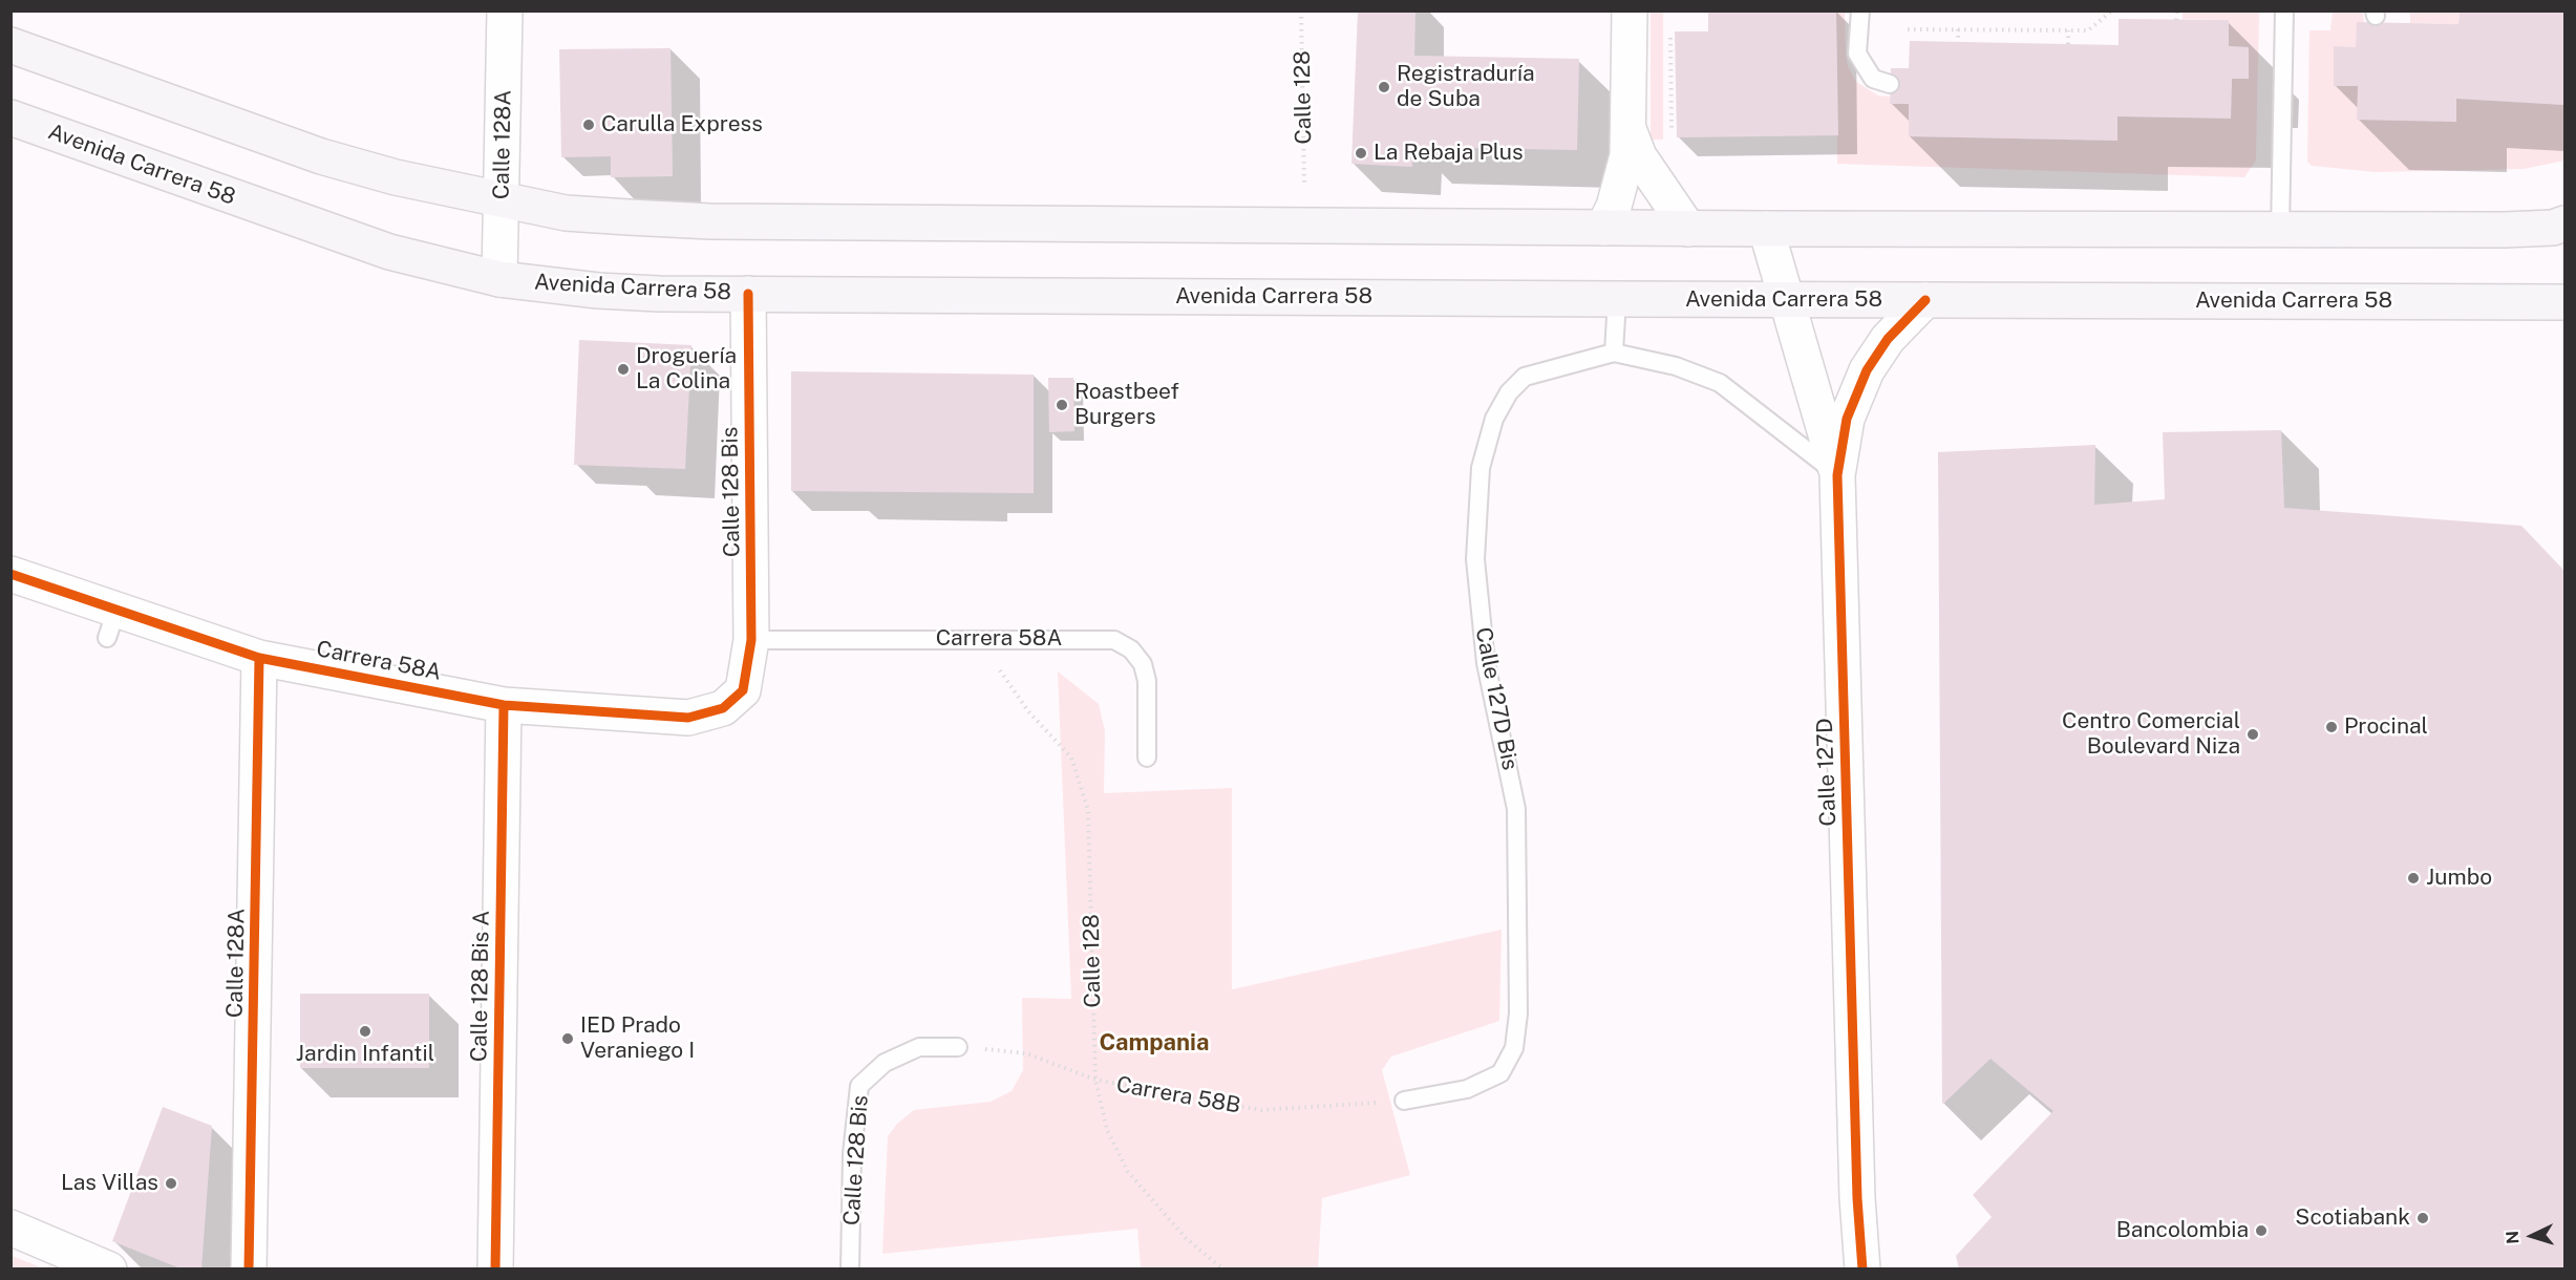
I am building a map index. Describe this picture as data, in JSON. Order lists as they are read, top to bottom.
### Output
{
  "streets": {
    "main road": ["Avenida Carrera 58"],
    "street": [
      "Calle 128A",
      "Calle 128 Bis",
      "Carrera 58A",
      "Calle 127D",
      "Calle 128 Bis A"
    ],
    "lane": ["Calle 127D Bis"],
    "path": ["Calle 128", "Carrera 58B"]
  },
  "crossings": [
    ["Calle 128", "Carrera 58A"],
    ["Calle 128", "Carrera 58B"],
    ["Calle 128A", "Avenida Carrera 58"],
    ["Calle 128A", "Carrera 58A"],
    ["Avenida Carrera 58", "Calle 128 Bis"],
    ["Avenida Carrera 58", "Calle 127D"],
    ["Calle 128 Bis", "Carrera 58A"],
    ["Calle 128 Bis", "Carrera 58B"],
    ["Carrera 58A", "Calle 128 Bis A"],
    ["Calle 127D Bis", "Carrera 58B"]
  ],
  "districts": ["Campania"],
  "places": [
    "Registraduría de Suba",
    "Carulla Express",
    "La Rebaja Plus",
    "Droguería La Colina",
    "Roastbeef Burgers",
    "Procinal",
    "Centro Comercial Boulevard Niza",
    "Jumbo",
    "Jardin Infantil",
    "IED Prado Veraniego I",
    "Las Villas",
    "Scotiabank",
    "Bancolombia"
  ],
  "north": "left"
}
